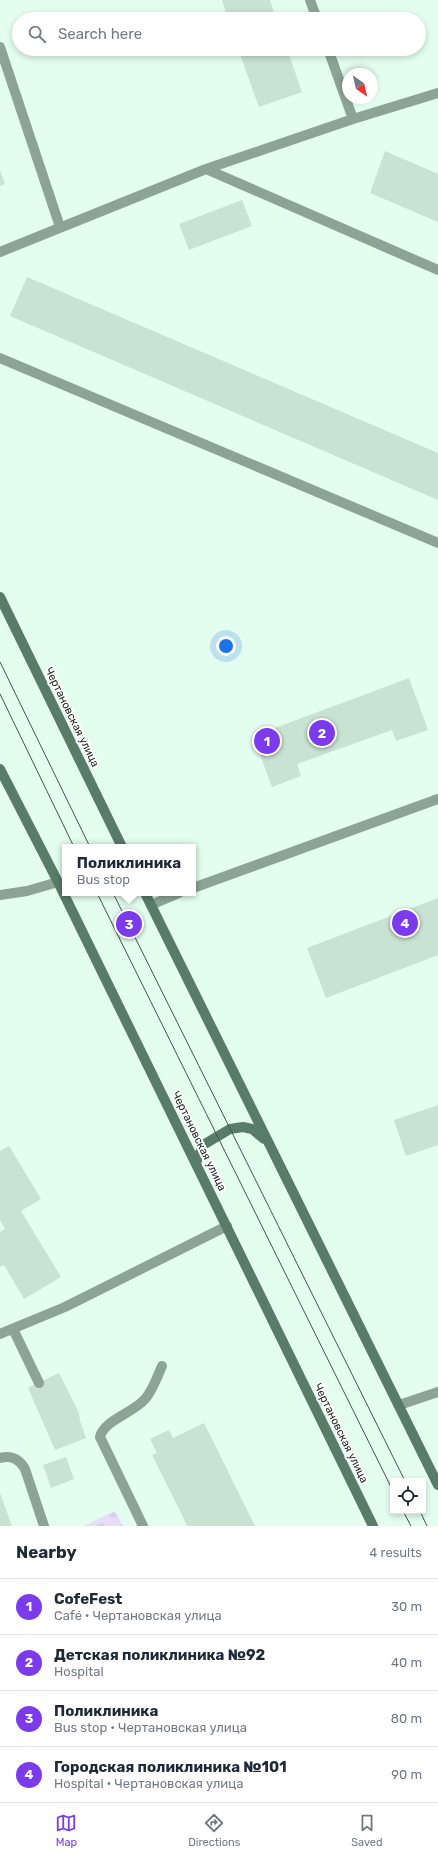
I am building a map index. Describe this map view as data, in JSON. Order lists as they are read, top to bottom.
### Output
{
  "streets": {
    "main road": ["Чертановская улица"]
  },
  "north": "bottom right",
  "page": {
    "search": "Search here",
    "pins": [
      "2",
      "1",
      "4",
      "3"
    ],
    "popup": ["Поликлиника", "Bus stop"],
    "heading": ["Nearby", "4 results"],
    "list": [
      {
        "mark": "1",
        "name": "CofeFest",
        "note": "Café · Чертановская улица",
        "value": "30 m"
      },
      {
        "mark": "2",
        "name": "Детская поликлиника №92",
        "note": "Hospital",
        "value": "40 m"
      },
      {
        "mark": "3",
        "name": "Поликлиника",
        "note": "Bus stop · Чертановская улица",
        "value": "80 m"
      },
      {
        "mark": "4",
        "name": "Городская поликлиника №101",
        "note": "Hospital · Чертановская улица",
        "value": "90 m"
      }
    ],
    "nav": ["Map", "Directions", "Saved"]
  }
}
